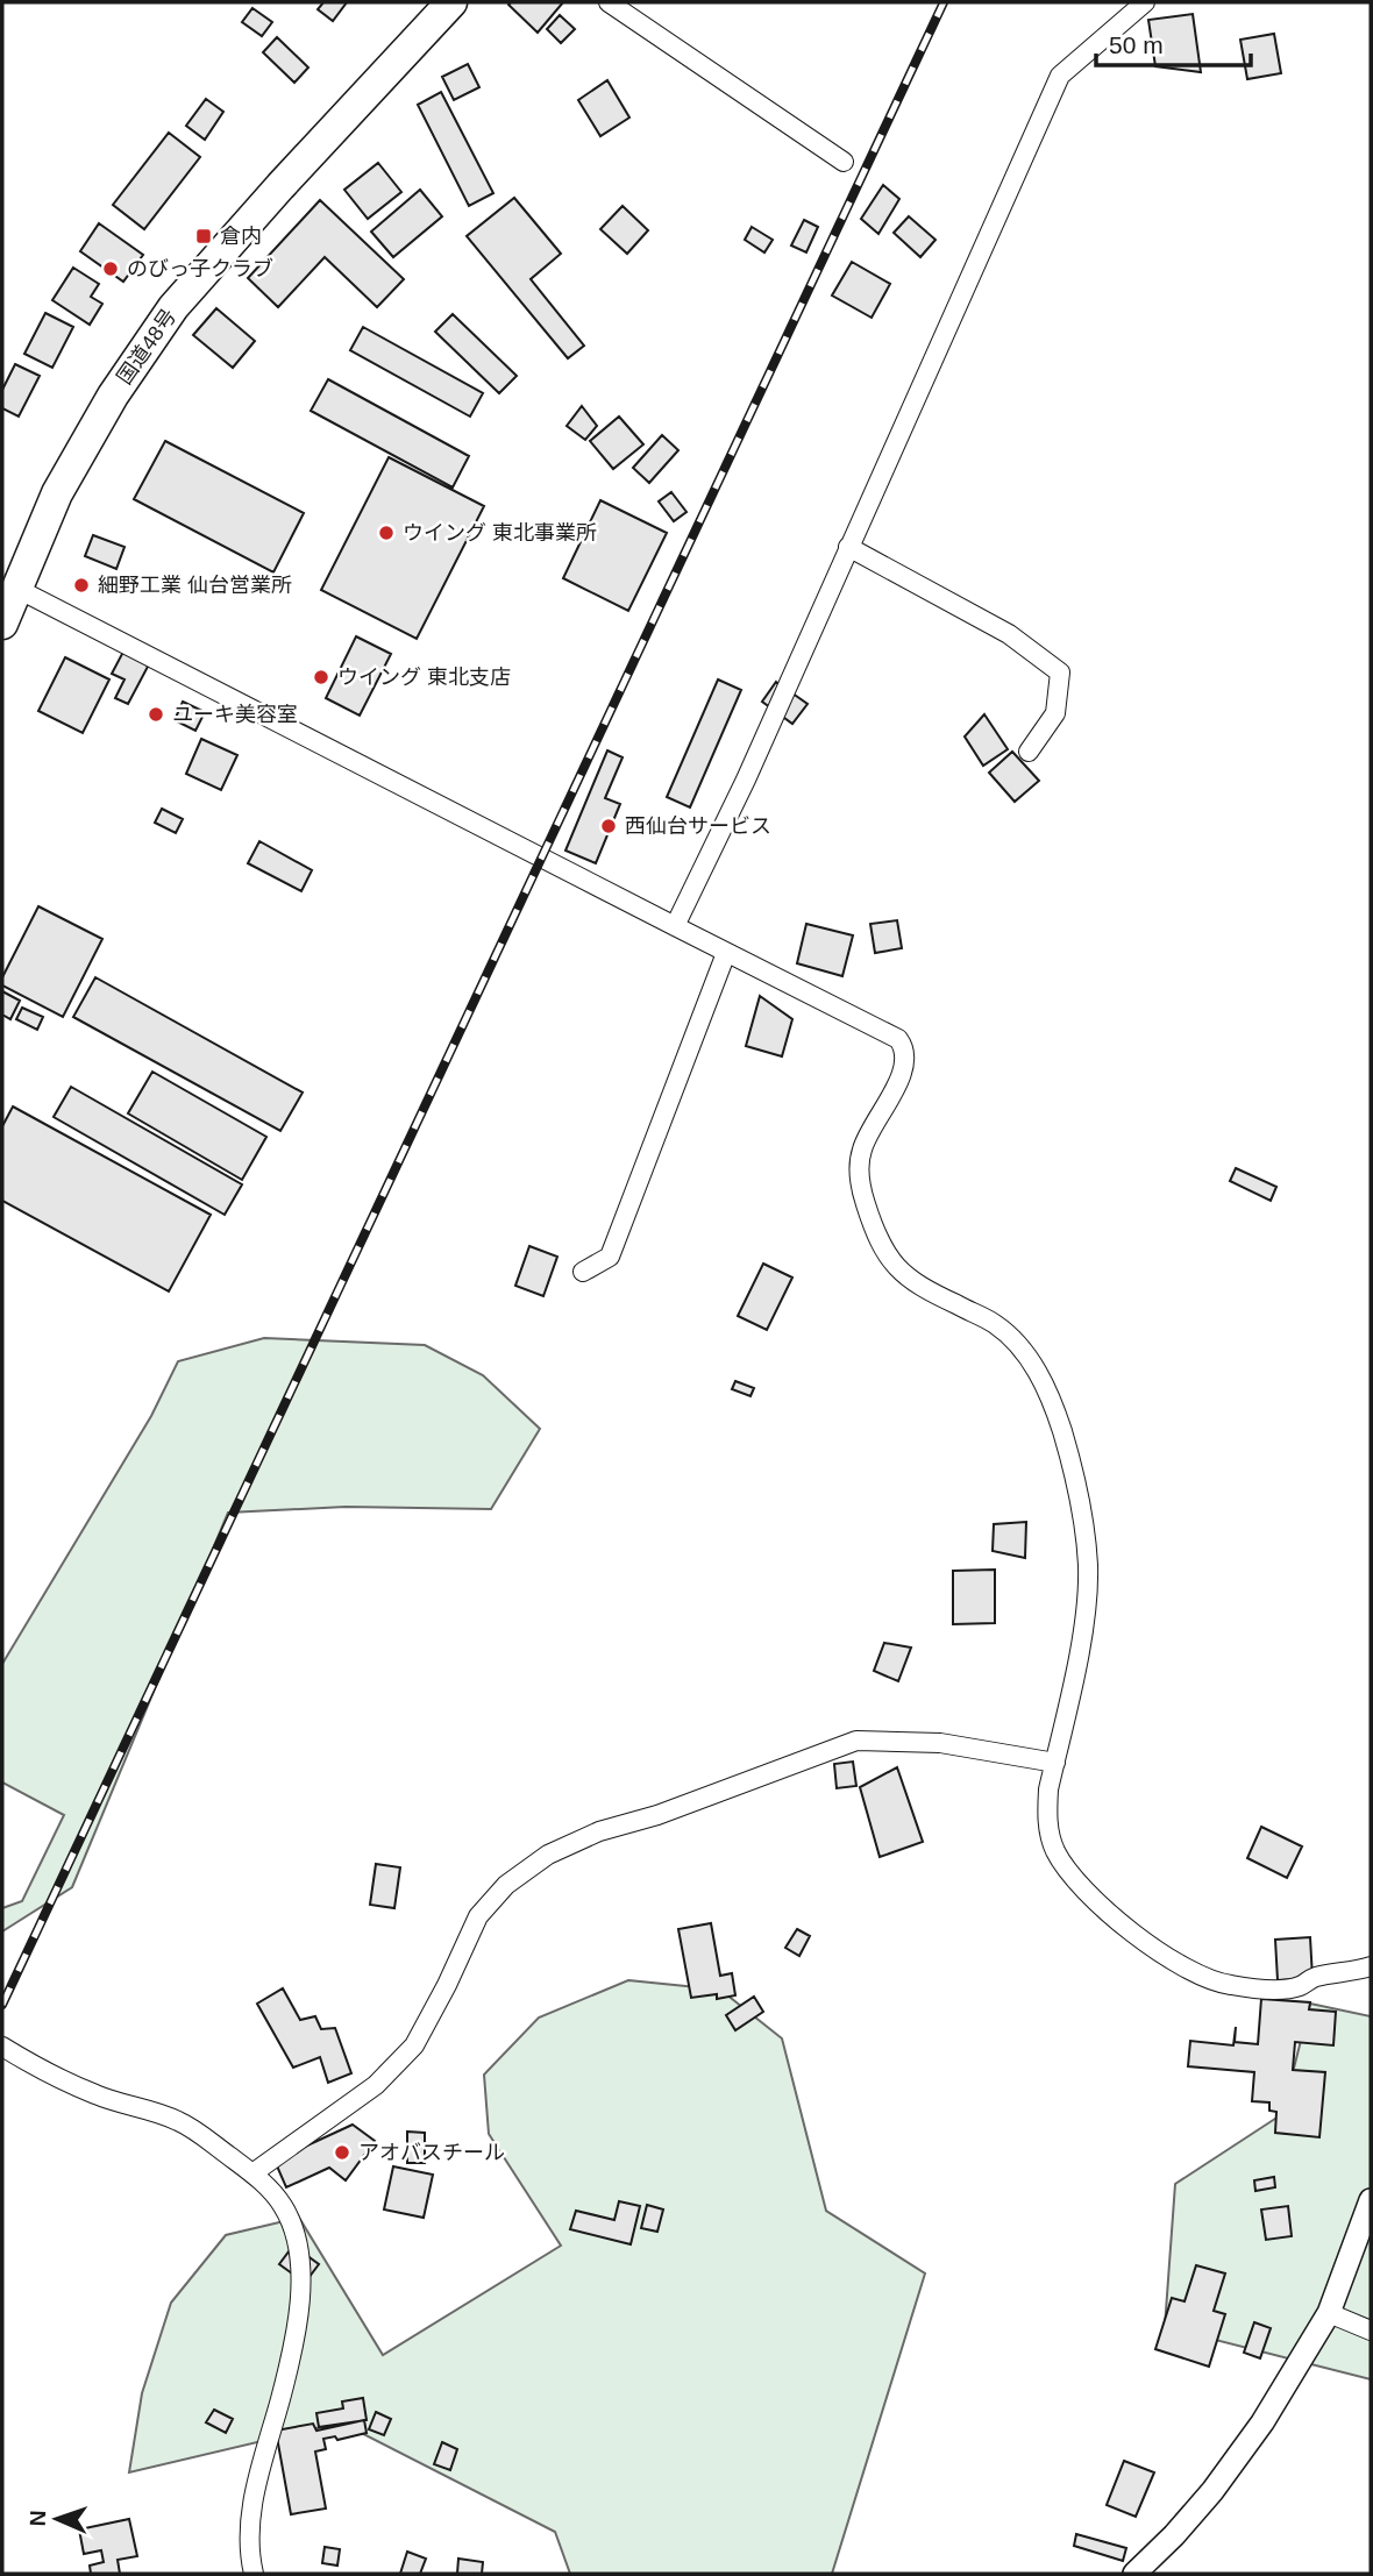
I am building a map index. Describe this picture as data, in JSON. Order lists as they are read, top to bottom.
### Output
{
  "streets": {
    "highway": ["国道48号"]
  },
  "places": {
    "transit": ["倉内"],
    "other": [
      "のびっ子クラブ",
      "ウイング 東北事業所",
      "細野工業 仙台営業所",
      "ウイング 東北支店",
      "ユーキ美容室",
      "西仙台サービス",
      "アオバスチール"
    ]
  },
  "scale_bar": "50 m",
  "north": "left"
}
